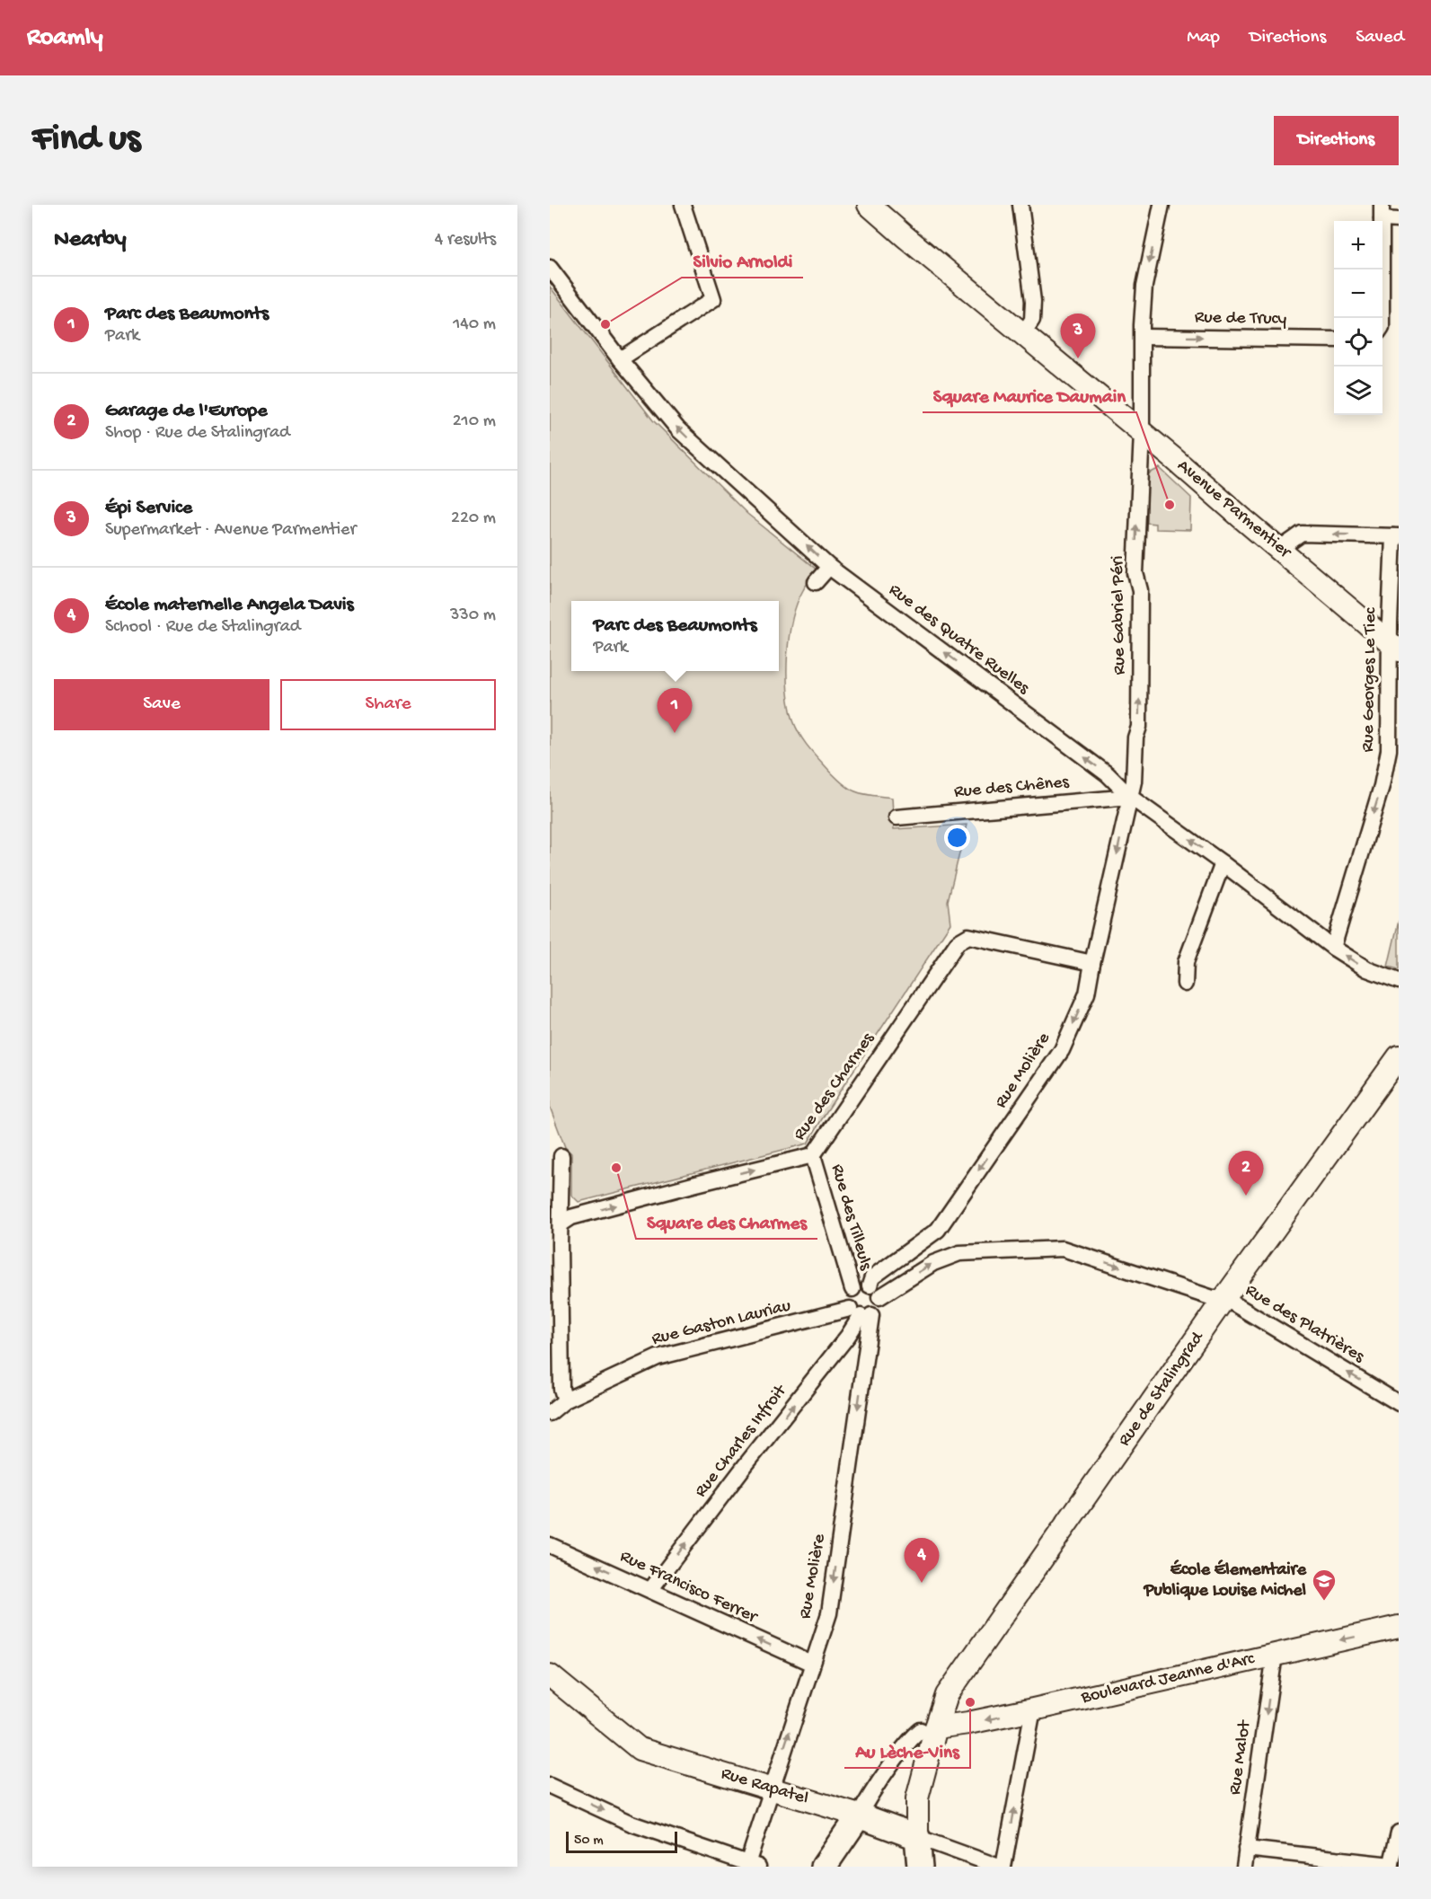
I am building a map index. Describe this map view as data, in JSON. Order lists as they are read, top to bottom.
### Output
{
  "streets": {
    "main road": [
      "Avenue Parmentier",
      "Rue de Stalingrad",
      "Boulevard Jeanne d'Arc",
      "Rue Rapatel"
    ],
    "street": [
      "Rue de Trucy",
      "Rue Gabriel Péri",
      "Rue des Quatre Ruelles",
      "Rue Georges Le Tiec",
      "Rue des Chênes",
      "Rue Molière",
      "Rue des Charmes",
      "Rue des Tilleuls",
      "Rue Gaston Lauriau",
      "Rue des Platrières",
      "Rue Charles Infroit",
      "Rue Francisco Ferrer",
      "Rue Malot"
    ]
  },
  "crossings": [
    ["Rue de Trucy", "Rue Gabriel Péri"],
    ["Avenue Parmentier", "Rue Gabriel Péri"],
    ["Avenue Parmentier", "Rue Georges Le Tiec"],
    ["Rue Gabriel Péri", "Rue des Quatre Ruelles"],
    ["Rue Gabriel Péri", "Rue des Chênes"],
    ["Rue Gabriel Péri", "Rue Molière"],
    ["Rue des Quatre Ruelles", "Rue Georges Le Tiec"],
    ["Rue des Quatre Ruelles", "Rue des Chênes"],
    ["Rue des Quatre Ruelles", "Rue Molière"],
    ["Rue des Chênes", "Rue Molière"],
    ["Rue Molière", "Rue des Charmes"],
    ["Rue Molière", "Rue des Tilleuls"],
    ["Rue Molière", "Rue Gaston Lauriau"],
    ["Rue Molière", "Rue des Platrières"],
    ["Rue Molière", "Rue Charles Infroit"],
    ["Rue Molière", "Rue Francisco Ferrer"],
    ["Rue Molière", "Rue Rapatel"],
    ["Rue des Charmes", "Rue des Tilleuls"],
    ["Rue des Tilleuls", "Rue Gaston Lauriau"],
    ["Rue des Tilleuls", "Rue des Platrières"],
    ["Rue des Tilleuls", "Rue Charles Infroit"],
    ["Rue Gaston Lauriau", "Rue des Platrières"],
    ["Rue Gaston Lauriau", "Rue Charles Infroit"],
    ["Rue des Platrières", "Rue de Stalingrad"],
    ["Rue des Platrières", "Rue Charles Infroit"],
    ["Rue de Stalingrad", "Boulevard Jeanne d'Arc"],
    ["Rue de Stalingrad", "Rue Rapatel"],
    ["Rue Charles Infroit", "Rue Francisco Ferrer"],
    ["Boulevard Jeanne d'Arc", "Rue Malot"]
  ],
  "one_way": [
    "Rue de Trucy",
    "Rue des Quatre Ruelles",
    "Rue Georges Le Tiec",
    "Rue des Charmes",
    "Rue Charles Infroit",
    "Rue Francisco Ferrer",
    "Boulevard Jeanne d'Arc",
    "Rue Malot"
  ],
  "places": {
    "other": [
      "Silvio Arnoldi",
      "Square Maurice Daumain",
      "Square des Charmes",
      "Au Lèche-Vins"
    ],
    "school or university": ["École Élementaire Publique Louise Michel"]
  },
  "scale_bar": "50 m",
  "page": {
    "header": "Roamly",
    "nav": ["Map", "Directions", "Saved"],
    "buttons": [
      "Directions",
      ["Save", "Share"]
    ],
    "title": "Find us",
    "heading": ["Nearby", "4 results"],
    "map_buttons": ["+", "−"],
    "list": [
      {
        "mark": "1",
        "name": "Parc des Beaumonts",
        "note": "Park",
        "value": "140 m"
      },
      {
        "mark": "2",
        "name": "Garage de l'Europe",
        "note": "Shop · Rue de Stalingrad",
        "value": "210 m"
      },
      {
        "mark": "3",
        "name": "Épi Service",
        "note": "Supermarket · Avenue Parmentier",
        "value": "220 m"
      },
      {
        "mark": "4",
        "name": "École maternelle Angela Davis",
        "note": "School · Rue de Stalingrad",
        "value": "330 m"
      }
    ],
    "pins": [
      "3",
      "1",
      "2",
      "4"
    ],
    "popup": ["Parc des Beaumonts", "Park"],
    "scale": "50 m"
  }
}
